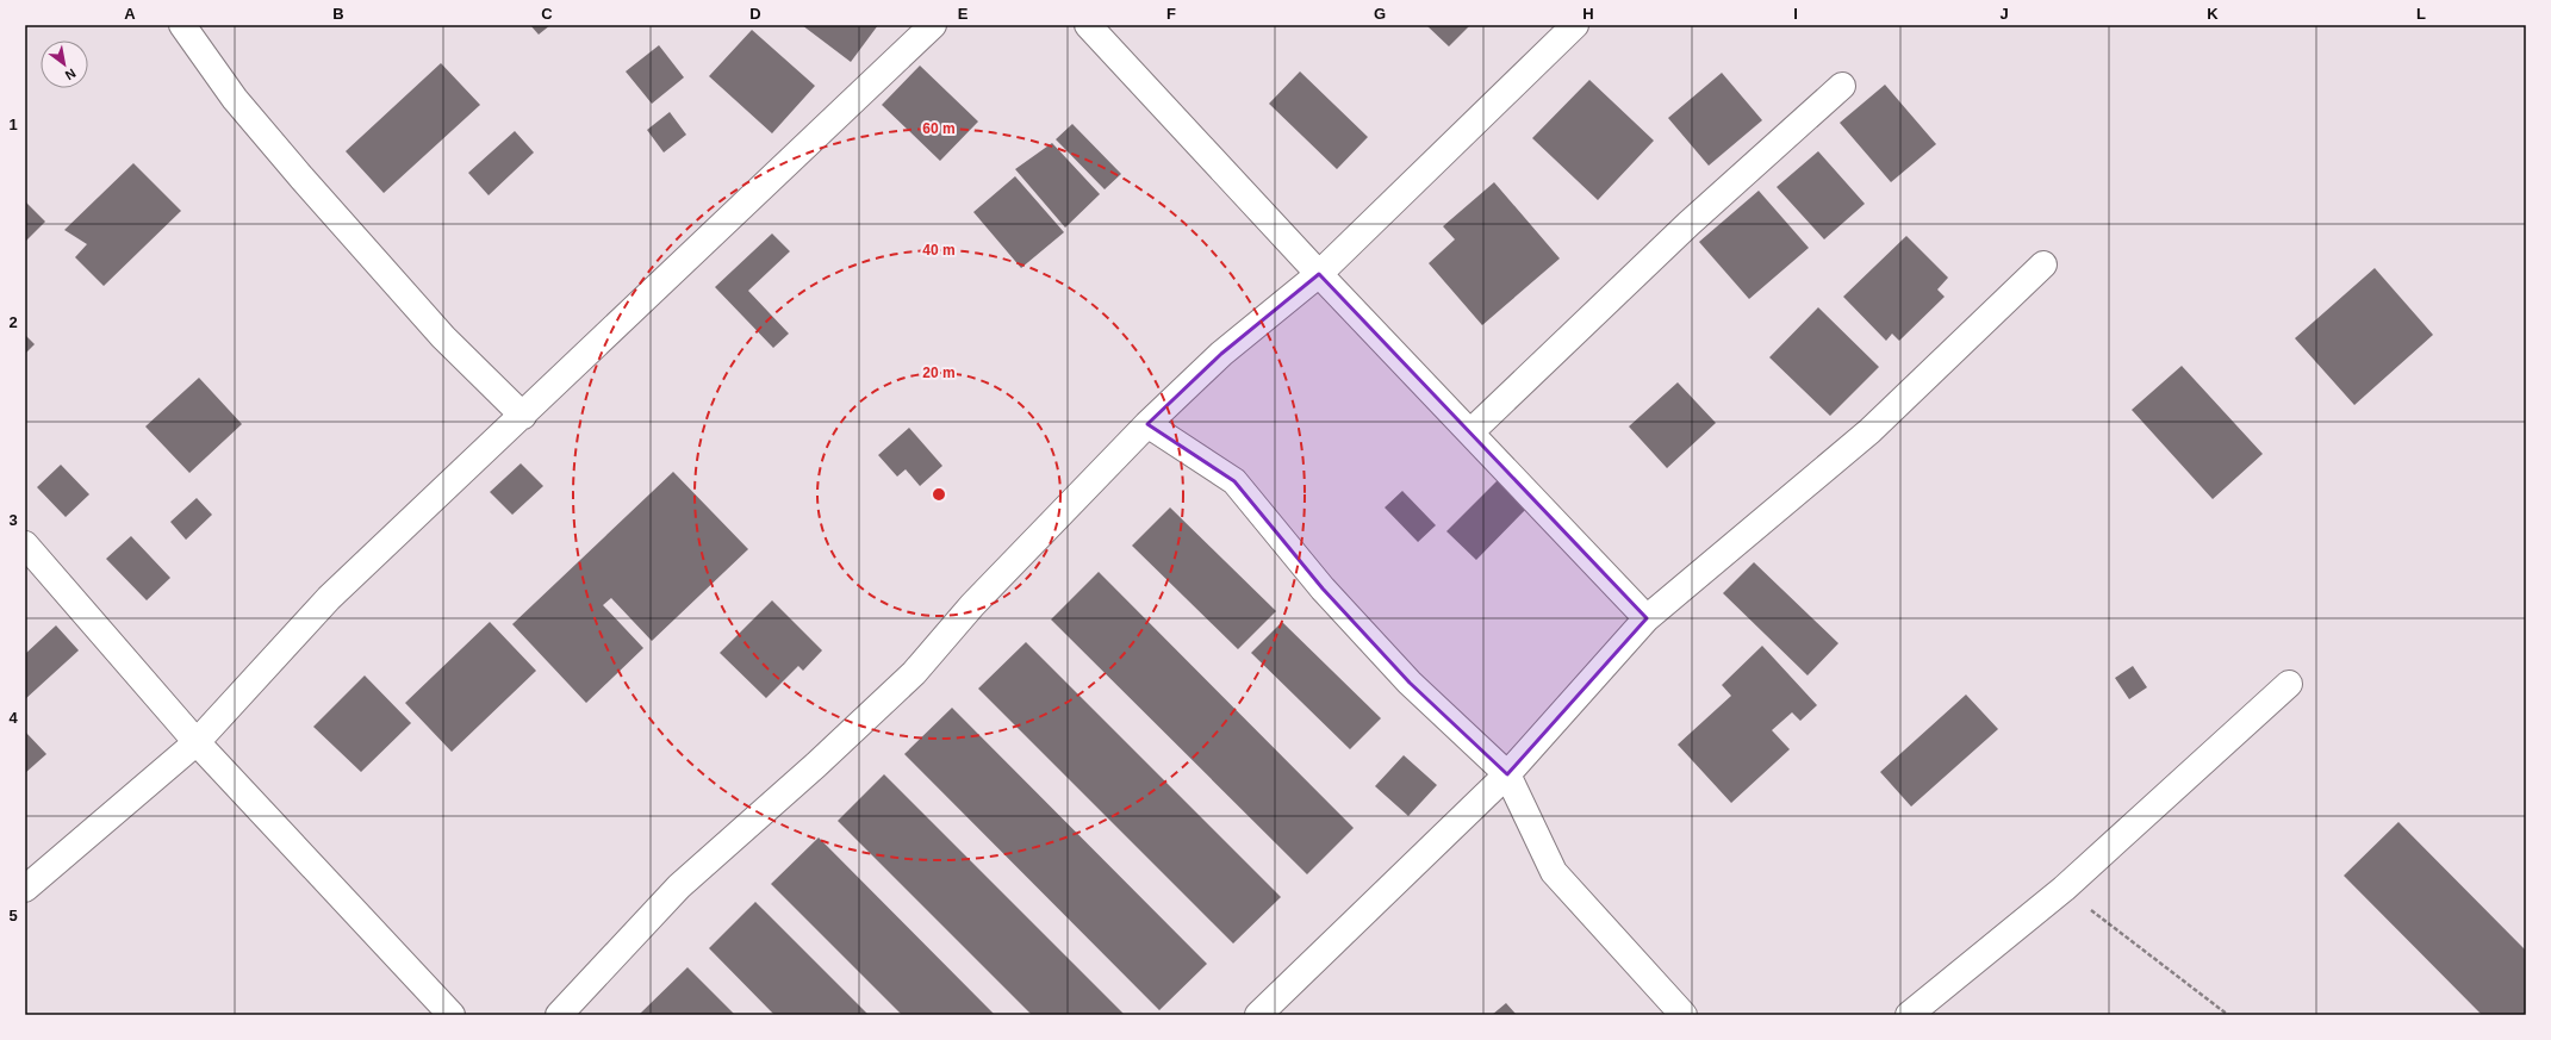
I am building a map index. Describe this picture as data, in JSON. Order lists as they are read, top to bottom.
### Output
{
  "north": "bottom right",
  "grid": {
    "columns": [
      "A",
      "B",
      "C",
      "D",
      "E",
      "F",
      "G",
      "H",
      "I",
      "J",
      "K",
      "L"
    ],
    "rows": [
      "1",
      "2",
      "3",
      "4",
      "5"
    ]
  },
  "rings": ["60 m", "40 m", "20 m"]
}
